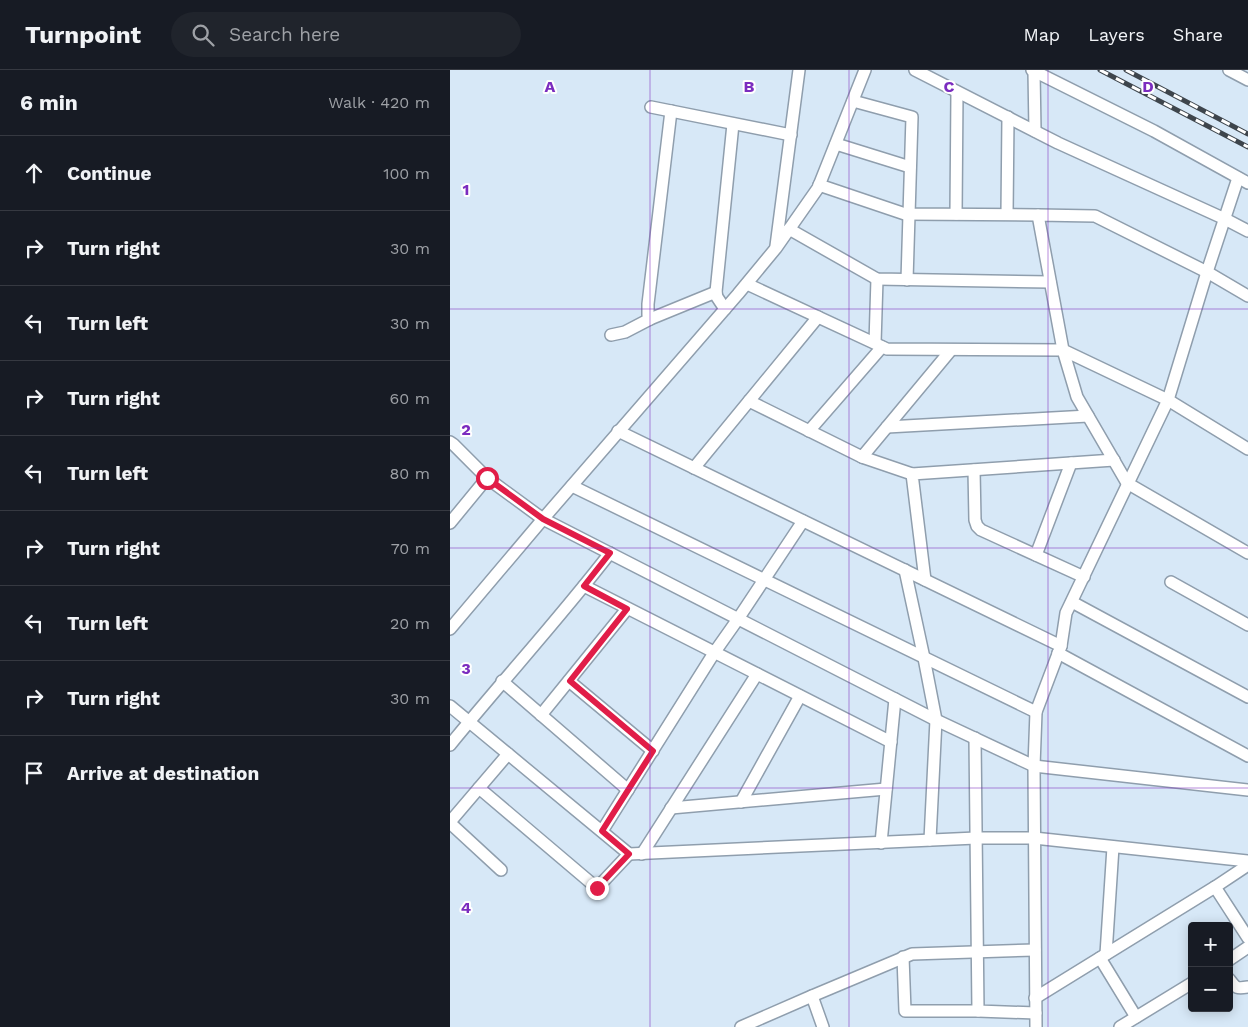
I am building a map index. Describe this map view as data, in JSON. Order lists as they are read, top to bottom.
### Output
{
  "page": {
    "header": "Turnpoint",
    "search": "Search here",
    "nav": ["Map", "Layers", "Share"],
    "heading": ["6 min", "Walk · 420 m"],
    "list": [
      ["Continue", "100 m"],
      ["Turn right", "30 m"],
      ["Turn left", "30 m"],
      ["Turn right", "60 m"],
      ["Turn left", "80 m"],
      ["Turn right", "70 m"],
      ["Turn left", "20 m"],
      ["Turn right", "30 m"],
      "Arrive at destination"
    ],
    "map_buttons": ["+", "−"]
  },
  "grid": {
    "columns": [
      "A",
      "B",
      "C",
      "D"
    ],
    "rows": [
      "1",
      "2",
      "3",
      "4"
    ]
  }
}
